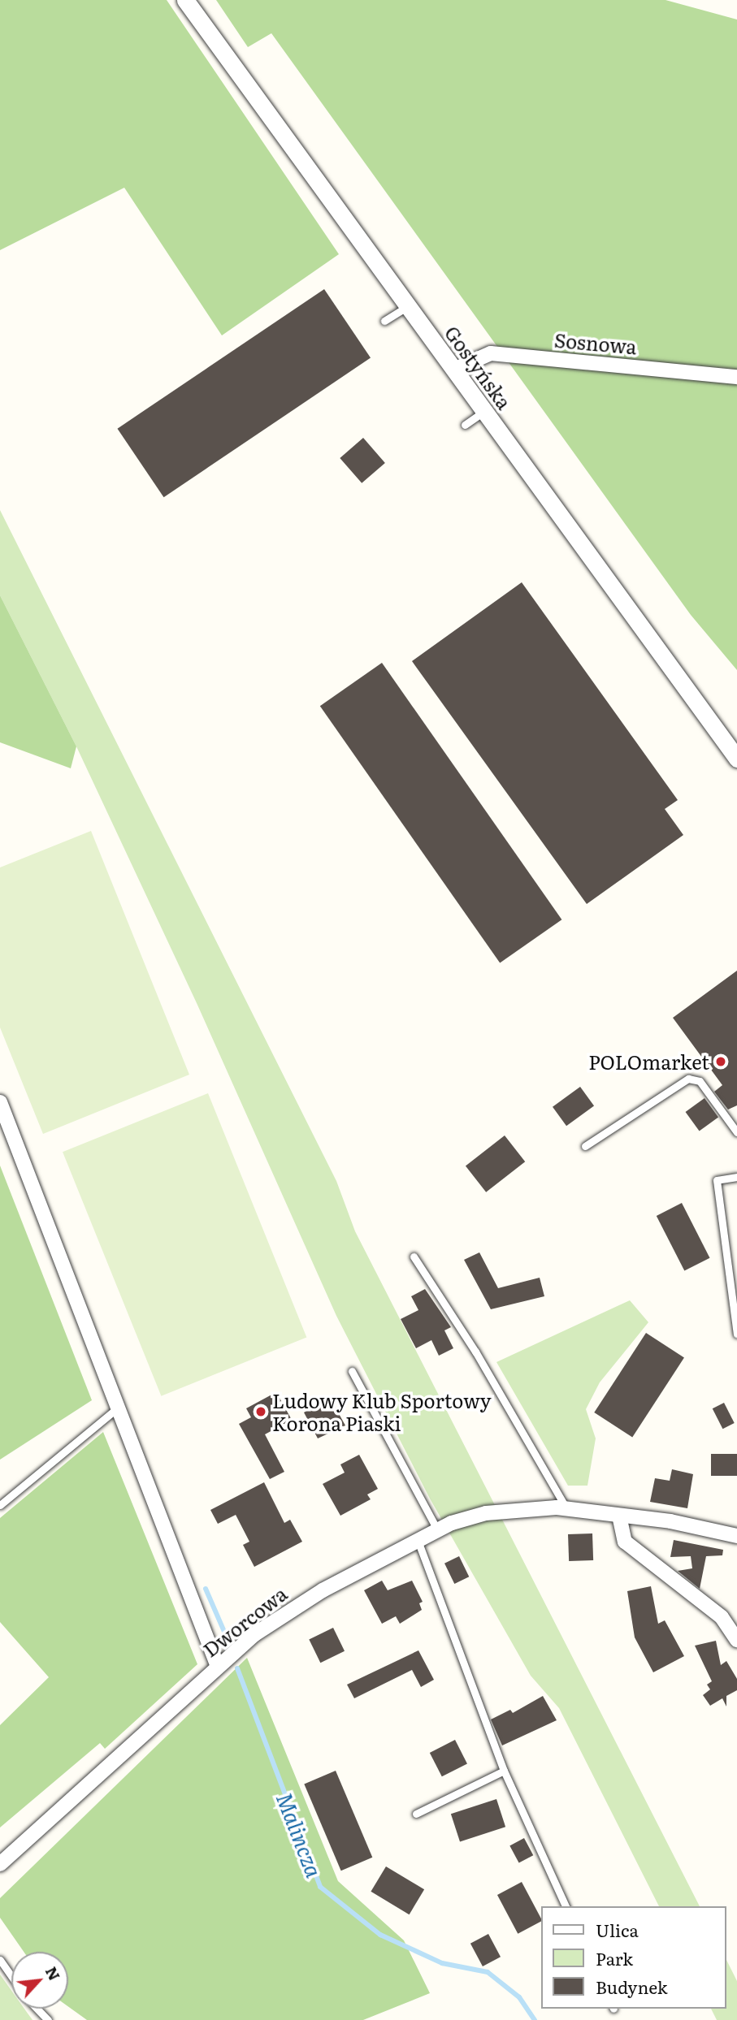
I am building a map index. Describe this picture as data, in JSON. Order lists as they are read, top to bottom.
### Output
{
  "streets": {
    "street": ["Sosnowa", "Gostyńska", "Dworcowa"]
  },
  "crossings": [
    ["Sosnowa", "Gostyńska"]
  ],
  "water": ["Malincza"],
  "places": ["POLOmarket", "Ludowy Klub Sportowy Korona Piaski"],
  "legend": ["Ulica", "Park", "Budynek"],
  "north": "top right"
}
